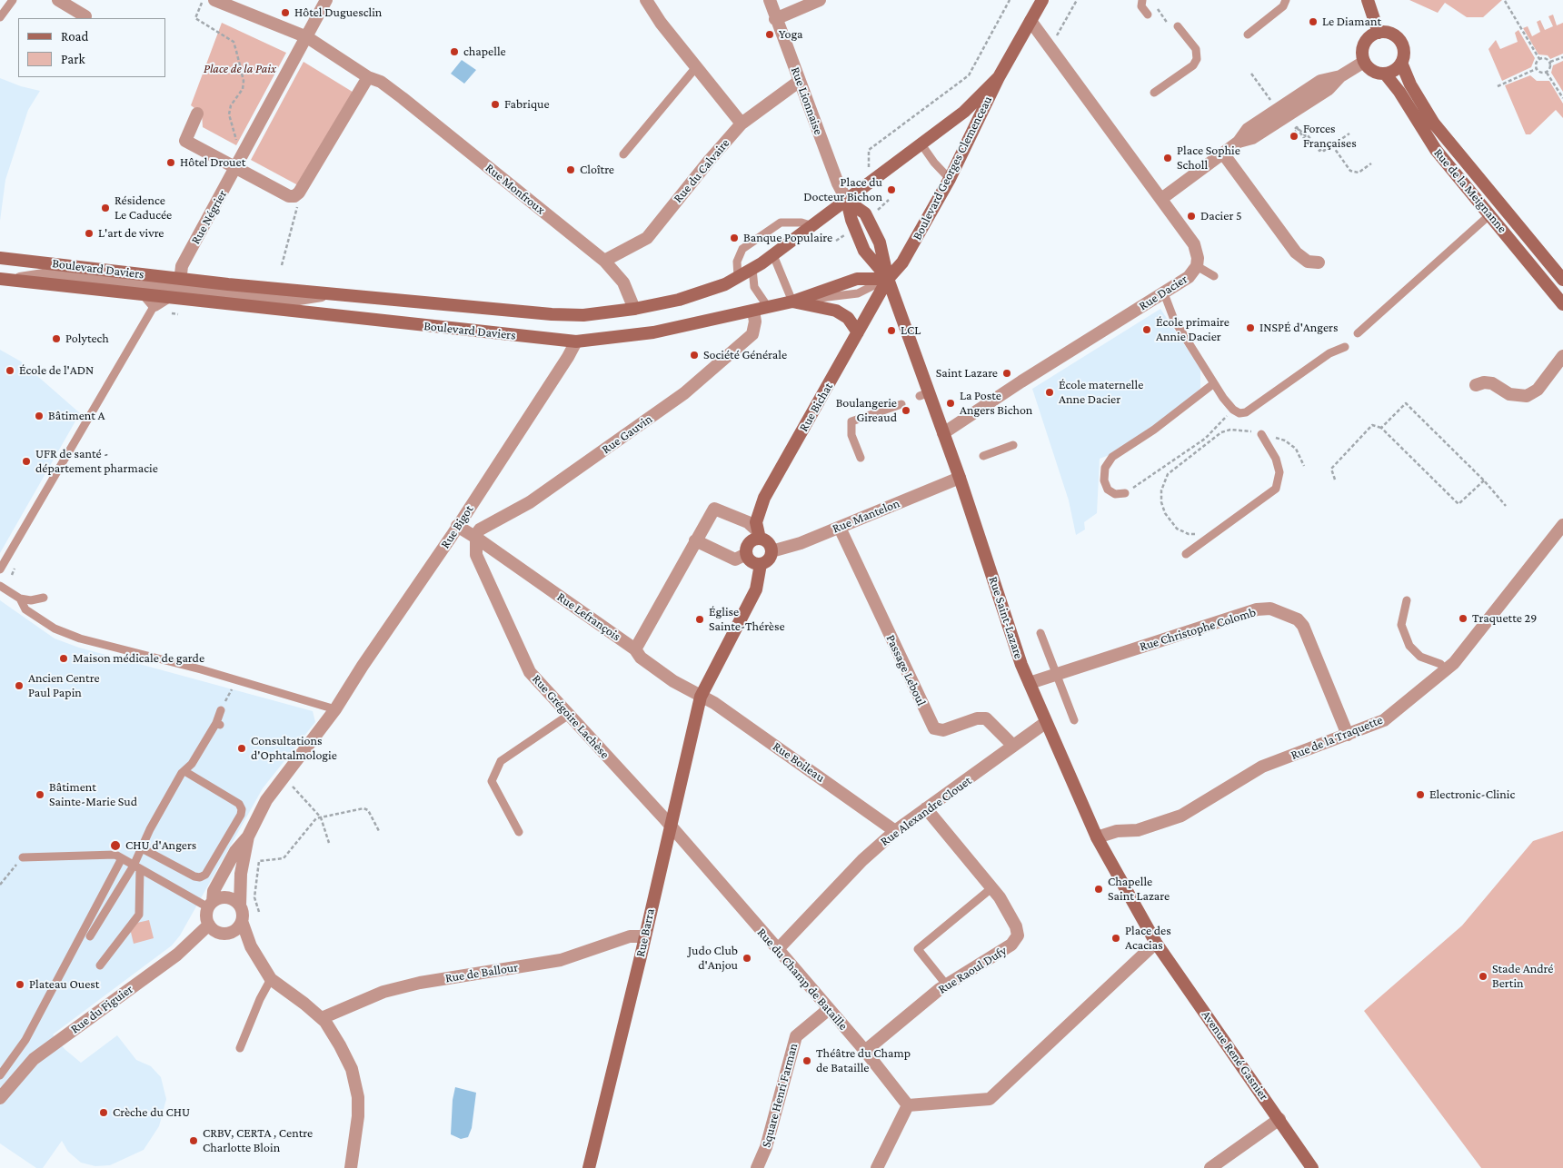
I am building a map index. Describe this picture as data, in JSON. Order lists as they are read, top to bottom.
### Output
{
  "streets": {
    "main road": [
      "Boulevard Georges Clemenceau",
      "Rue de la Meignanne",
      "Boulevard Daviers",
      "Rue Bichat",
      "Rue Saint-Lazare",
      "Rue Barra",
      "Avenue René Gasnier"
    ],
    "street": [
      "Rue Lionnaise",
      "Rue du Calvaire",
      "Rue Monfroux",
      "Rue Négrier",
      "Rue Dacier",
      "Rue Gauvin",
      "Rue Mantelon",
      "Rue Bigot",
      "Rue Lefrançois",
      "Rue Christophe Colomb",
      "Passage Leboul",
      "Rue Grégoire Lachèse",
      "Rue de la Traquette",
      "Rue Boileau",
      "Rue Alexandre Clouet",
      "Rue Raoul Dufy",
      "Rue de Ballour",
      "Rue du Champ de Bataille",
      "Rue du Figuier",
      "Square Henri Farman"
    ]
  },
  "crossings": [
    ["Rue Lionnaise", "Boulevard Georges Clemenceau"],
    ["Rue Lionnaise", "Rue du Calvaire"],
    ["Rue Lionnaise", "Boulevard Daviers"],
    ["Rue Lionnaise", "Rue Saint-Lazare"],
    ["Boulevard Georges Clemenceau", "Boulevard Daviers"],
    ["Boulevard Georges Clemenceau", "Rue Dacier"],
    ["Boulevard Georges Clemenceau", "Rue Bichat"],
    ["Boulevard Georges Clemenceau", "Rue Saint-Lazare"],
    ["Rue du Calvaire", "Rue Monfroux"],
    ["Rue Monfroux", "Boulevard Daviers"],
    ["Rue Négrier", "Boulevard Daviers"],
    ["Boulevard Daviers", "Rue Bichat"],
    ["Boulevard Daviers", "Rue Gauvin"],
    ["Boulevard Daviers", "Rue Bigot"],
    ["Boulevard Daviers", "Rue Saint-Lazare"],
    ["Rue Dacier", "Rue Saint-Lazare"],
    ["Rue Bichat", "Rue Mantelon"],
    ["Rue Bichat", "Rue Saint-Lazare"],
    ["Rue Gauvin", "Rue Lefrançois"],
    ["Rue Gauvin", "Rue Grégoire Lachèse"],
    ["Rue Mantelon", "Rue Saint-Lazare"],
    ["Rue Mantelon", "Passage Leboul"],
    ["Rue Lefrançois", "Rue Grégoire Lachèse"],
    ["Rue Lefrançois", "Rue Boileau"],
    ["Rue Lefrançois", "Rue Barra"],
    ["Rue Saint-Lazare", "Rue Christophe Colomb"],
    ["Rue Saint-Lazare", "Rue de la Traquette"],
    ["Rue Saint-Lazare", "Rue Alexandre Clouet"],
    ["Rue Saint-Lazare", "Avenue René Gasnier"],
    ["Rue Christophe Colomb", "Rue de la Traquette"],
    ["Passage Leboul", "Rue Alexandre Clouet"],
    ["Rue Grégoire Lachèse", "Rue Barra"],
    ["Rue Grégoire Lachèse", "Rue du Champ de Bataille"],
    ["Rue Boileau", "Rue Alexandre Clouet"],
    ["Rue Boileau", "Rue Barra"],
    ["Rue Alexandre Clouet", "Rue Raoul Dufy"],
    ["Rue Alexandre Clouet", "Rue du Champ de Bataille"],
    ["Rue Barra", "Rue de Ballour"],
    ["Rue Barra", "Rue du Champ de Bataille"],
    ["Rue Raoul Dufy", "Rue du Champ de Bataille"],
    ["Rue du Champ de Bataille", "Square Henri Farman"]
  ],
  "parks": ["Place de la Paix"],
  "places": [
    "Hôtel Duguesclin",
    "Le Diamant",
    "Yoga",
    "chapelle",
    "Fabrique",
    "Forces Françaises",
    "Place Sophie Scholl",
    "Hôtel Drouet",
    "Cloître",
    "Place du Docteur Bichon",
    "Résidence Le Caducée",
    "Dacier 5",
    "L'art de vivre",
    "Banque Populaire",
    "INSPÉ d'Angers",
    "École primaire Annie Dacier",
    "LCL",
    "Polytech",
    "Société Générale",
    "École de l'ADN",
    "Saint Lazare",
    "École maternelle Anne Dacier",
    "La Poste Angers Bichon",
    "Boulangerie Gireaud",
    "Bâtiment A",
    "UFR de santé - département pharmacie",
    "Traquette 29",
    "Église Sainte-Thérèse",
    "Maison médicale de garde",
    "Ancien Centre Paul Papin",
    "Consultations d'Ophtalmologie",
    "Bâtiment Sainte-Marie Sud",
    "Electronic-Clinic",
    "CHU d'Angers",
    "Chapelle Saint Lazare",
    "Place des Acacias",
    "Judo Club d'Anjou",
    "Stade André Bertin",
    "Plateau Ouest",
    "Théâtre du Champ de Bataille",
    "Crèche du CHU",
    "CRBV, CERTA , Centre Charlotte Bloin"
  ],
  "legend": ["Road", "Park"]
}
